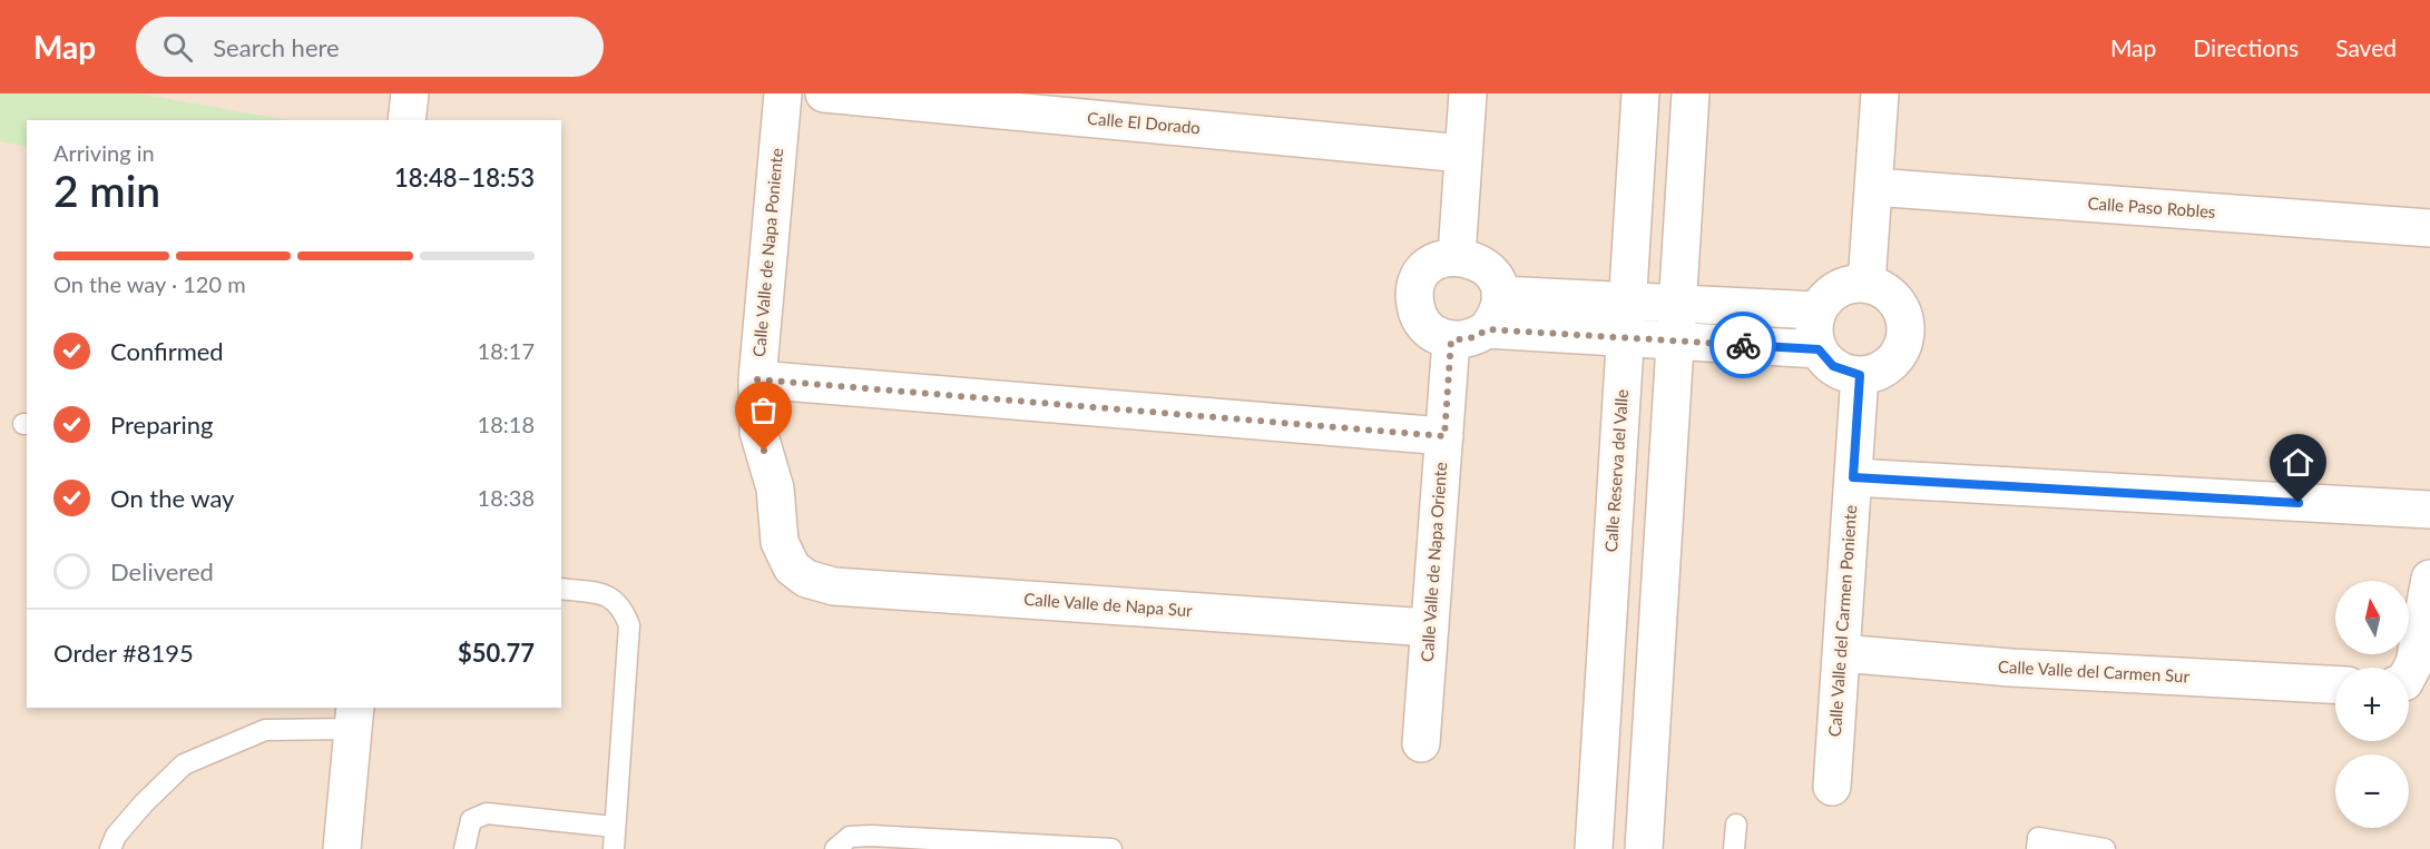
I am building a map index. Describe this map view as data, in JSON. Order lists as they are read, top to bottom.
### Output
{
  "streets": {
    "street": [
      "Calle El Dorado",
      "Calle Paso Robles",
      "Calle Valle de Napa Poniente",
      "Calle Reserva del Valle",
      "Calle Valle de Napa Oriente",
      "Calle Valle de Napa Sur",
      "Calle Valle del Carmen Poniente",
      "Calle Valle del Carmen Sur"
    ]
  },
  "crossings": [
    ["Calle Valle de Napa Poniente", "Calle Valle de Napa Sur"],
    ["Calle Valle de Napa Oriente", "Calle Valle de Napa Sur"],
    ["Calle Valle del Carmen Poniente", "Calle Valle del Carmen Sur"]
  ],
  "north": "top",
  "page": {
    "header": "Map",
    "search": "Search here",
    "nav": ["Map", "Directions", "Saved"],
    "heading": ["2 min", "Arriving in", "18:48–18:53"],
    "panel": ["Order #8195", "$50.77"],
    "bar": "On the way · 120 m",
    "list": [
      ["Confirmed", "18:17"],
      ["Preparing", "18:18"],
      ["On the way", "18:38"],
      "Delivered"
    ],
    "map_buttons": ["+", "−"]
  }
}
